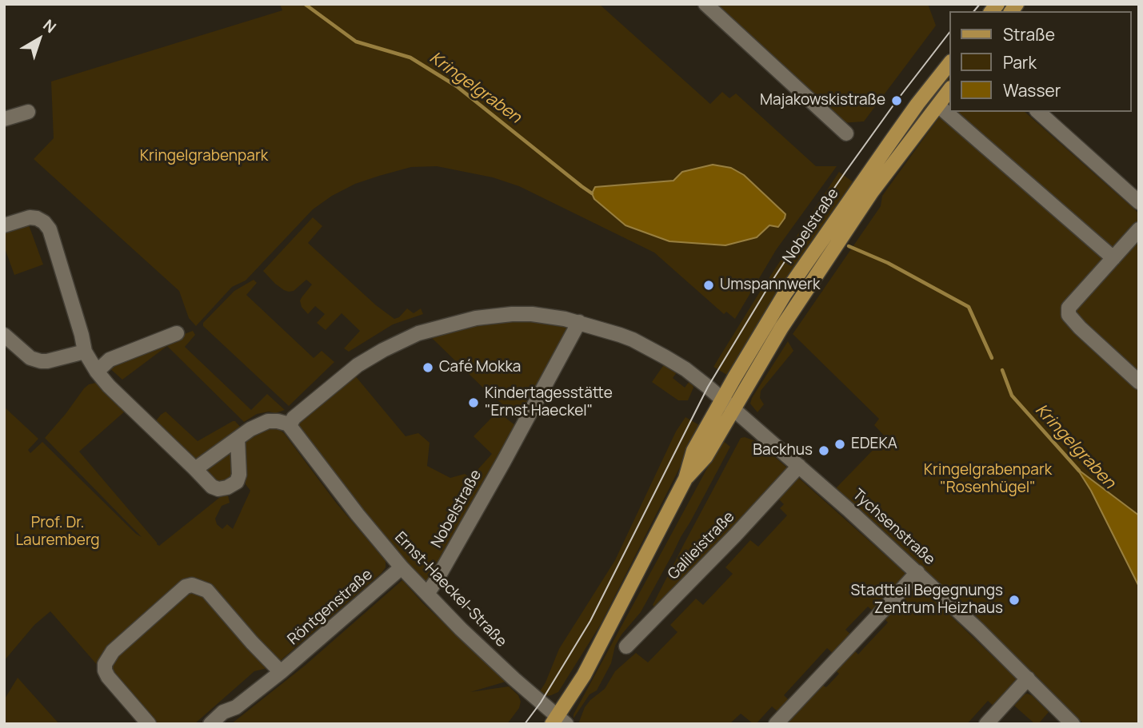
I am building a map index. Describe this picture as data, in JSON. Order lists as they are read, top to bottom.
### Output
{
  "streets": {
    "main road": ["Nobelstraße"],
    "street": [
      "Tychsenstraße",
      "Galileistraße",
      "Ernst-Haeckel-Straße",
      "Röntgenstraße"
    ]
  },
  "crossings": [
    ["Nobelstraße", "Tychsenstraße"],
    ["Nobelstraße", "Ernst-Haeckel-Straße"],
    ["Tychsenstraße", "Galileistraße"],
    ["Ernst-Haeckel-Straße", "Röntgenstraße"]
  ],
  "water": ["Kringelgraben"],
  "parks": ["Kringelgrabenpark", "Kringelgrabenpark \"Rosenhügel\"", "Prof. Dr. Lauremberg"],
  "places": [
    "Majakowskistraße",
    "Umspannwerk",
    "Café Mokka",
    "Kindertagesstätte \"Ernst Haeckel\"",
    "EDEKA",
    "Backhus",
    "Stadtteil Begegnungs Zentrum Heizhaus"
  ],
  "legend": ["Straße", "Park", "Wasser"],
  "north": "top right"
}
